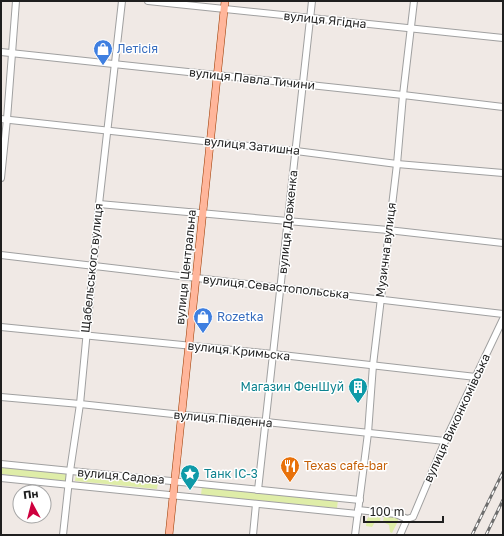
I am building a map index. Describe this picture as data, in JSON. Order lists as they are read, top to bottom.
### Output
{
  "streets": {
    "main road": ["вулиця Центральна"],
    "street": [
      "вулиця Ягідна",
      "вулиця Павла Тичини",
      "вулиця Затишна",
      "вулиця Довженка",
      "Музична вулиця",
      "Щабельського вулиця",
      "вулиця Севастопольська",
      "вулиця Кримьска",
      "вулиця Виконкомівська",
      "вулиця Південна",
      "вулиця Садова"
    ]
  },
  "crossings": [
    ["вулиця Ягідна", "вулиця Довженка"],
    ["вулиця Ягідна", "Музична вулиця"],
    ["вулиця Ягідна", "вулиця Центральна"],
    ["вулиця Павла Тичини", "вулиця Довженка"],
    ["вулиця Павла Тичини", "Музична вулиця"],
    ["вулиця Павла Тичини", "вулиця Центральна"],
    ["вулиця Павла Тичини", "Щабельського вулиця"],
    ["вулиця Затишна", "вулиця Довженка"],
    ["вулиця Затишна", "Музична вулиця"],
    ["вулиця Затишна", "вулиця Центральна"],
    ["вулиця Затишна", "Щабельського вулиця"],
    ["вулиця Довженка", "вулиця Севастопольська"],
    ["вулиця Довженка", "вулиця Кримьска"],
    ["вулиця Довженка", "вулиця Південна"],
    ["вулиця Довженка", "вулиця Садова"],
    ["Музична вулиця", "вулиця Севастопольська"],
    ["Музична вулиця", "вулиця Кримьска"],
    ["Музична вулиця", "вулиця Південна"],
    ["Музична вулиця", "вулиця Садова"],
    ["вулиця Центральна", "вулиця Севастопольська"],
    ["вулиця Центральна", "вулиця Кримьска"],
    ["вулиця Центральна", "вулиця Південна"],
    ["вулиця Центральна", "вулиця Садова"],
    ["Щабельського вулиця", "вулиця Севастопольська"],
    ["Щабельського вулиця", "вулиця Кримьска"],
    ["Щабельського вулиця", "вулиця Південна"],
    ["Щабельського вулиця", "вулиця Садова"],
    ["вулиця Кримьска", "вулиця Виконкомівська"],
    ["вулиця Виконкомівська", "вулиця Південна"],
    ["вулиця Виконкомівська", "вулиця Садова"]
  ],
  "places": {
    "shop": ["Летісія", "Rozetka"],
    "building": ["Магазин ФенШуй"],
    "restaurant": ["Texas cafe-bar"],
    "place": ["Танк ІС-3"]
  },
  "scale_bar": "100 m",
  "north": "top"
}
